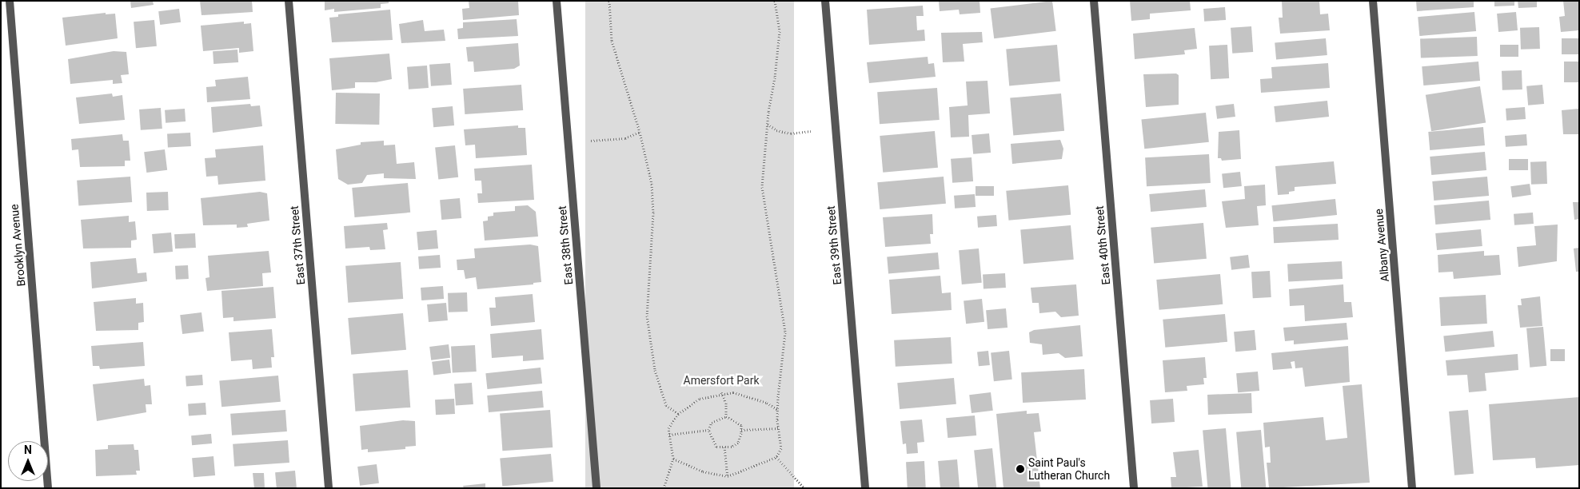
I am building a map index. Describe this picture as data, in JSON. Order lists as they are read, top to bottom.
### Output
{
  "streets": {
    "street": [
      "Brooklyn Avenue",
      "East 37th Street",
      "East 38th Street",
      "East 39th Street",
      "East 40th Street",
      "Albany Avenue"
    ]
  },
  "parks": ["Amersfort Park"],
  "places": ["Saint Paul's Lutheran Church"],
  "north": "top"
}
